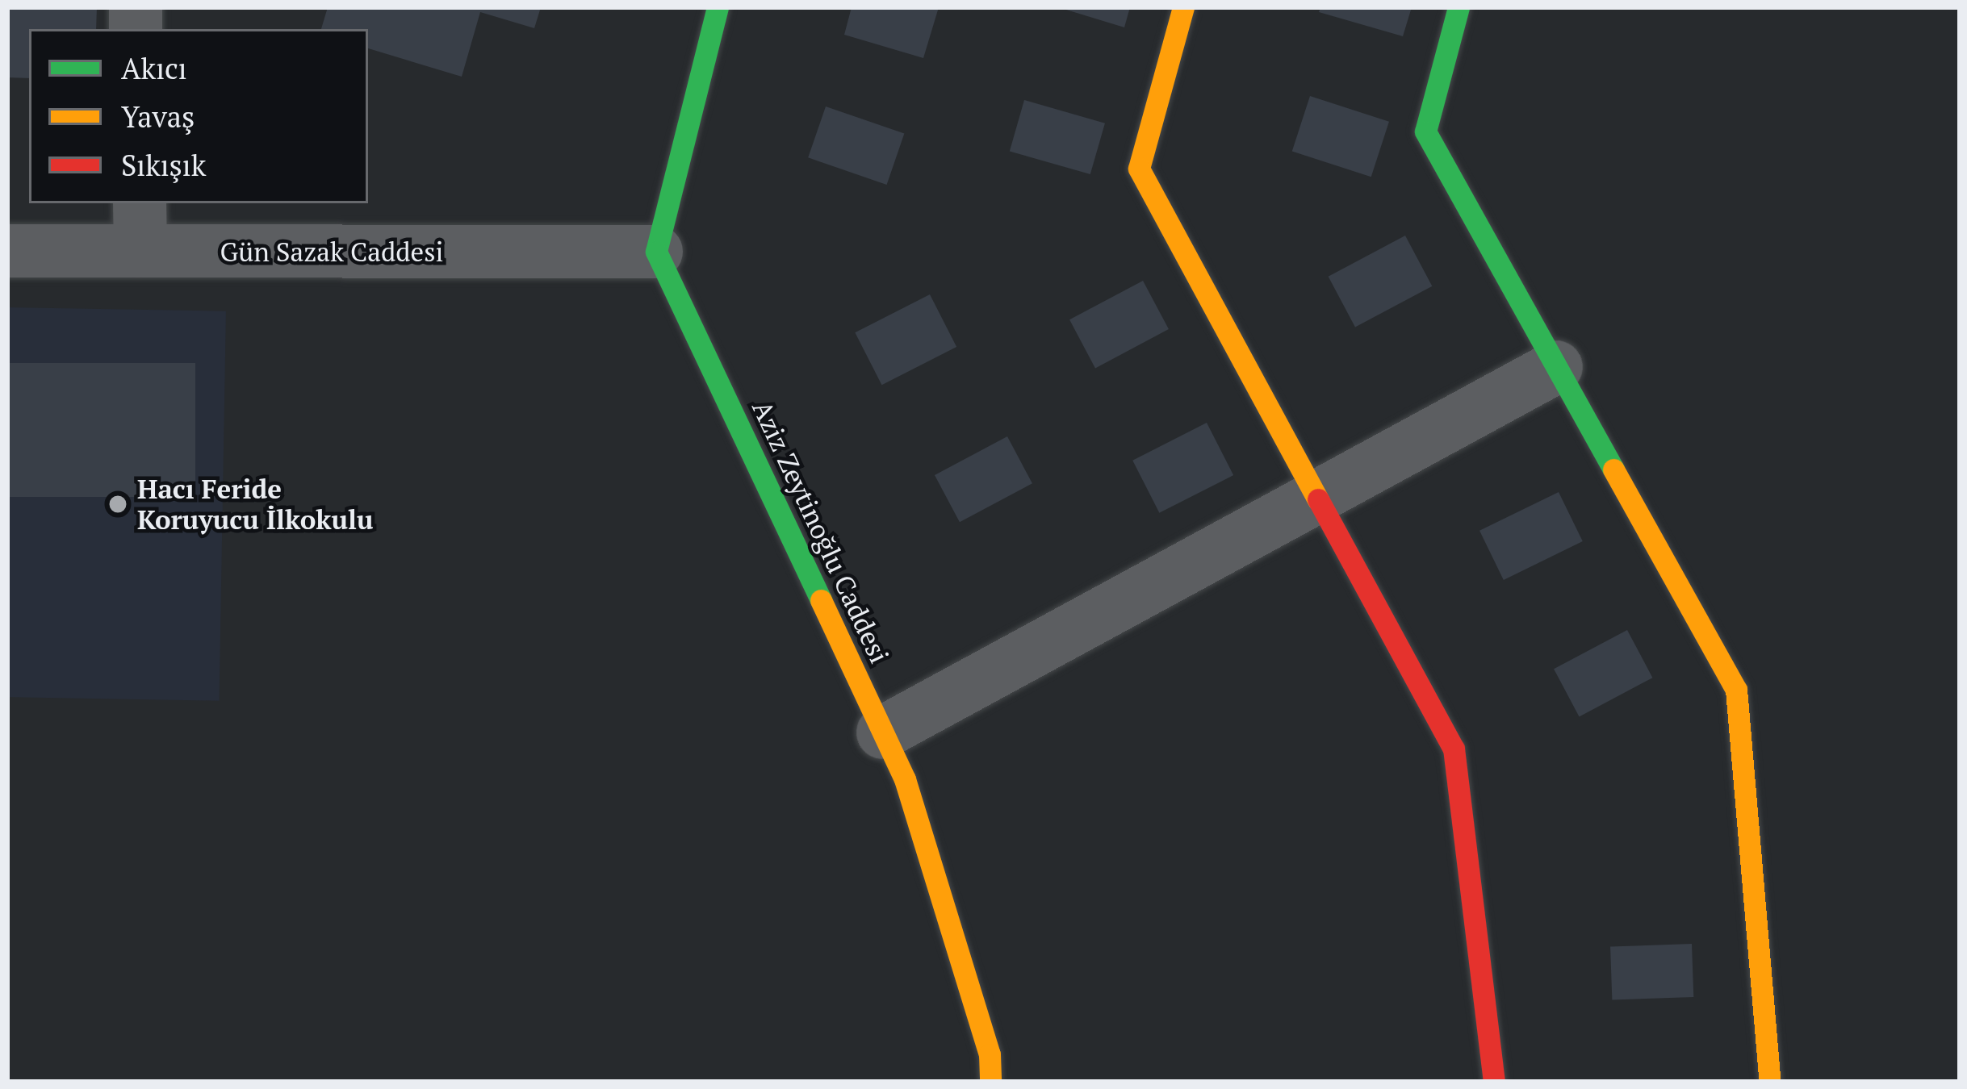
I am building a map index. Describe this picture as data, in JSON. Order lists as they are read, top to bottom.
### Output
{
  "streets": {
    "street": ["Gün Sazak Caddesi", "Aziz Zeytinoğlu Caddesi"]
  },
  "crossings": [
    ["Gün Sazak Caddesi", "Aziz Zeytinoğlu Caddesi"]
  ],
  "places": ["Hacı Feride Koruyucu İlkokulu"],
  "legend": ["Akıcı", "Yavaş", "Sıkışık"]
}
